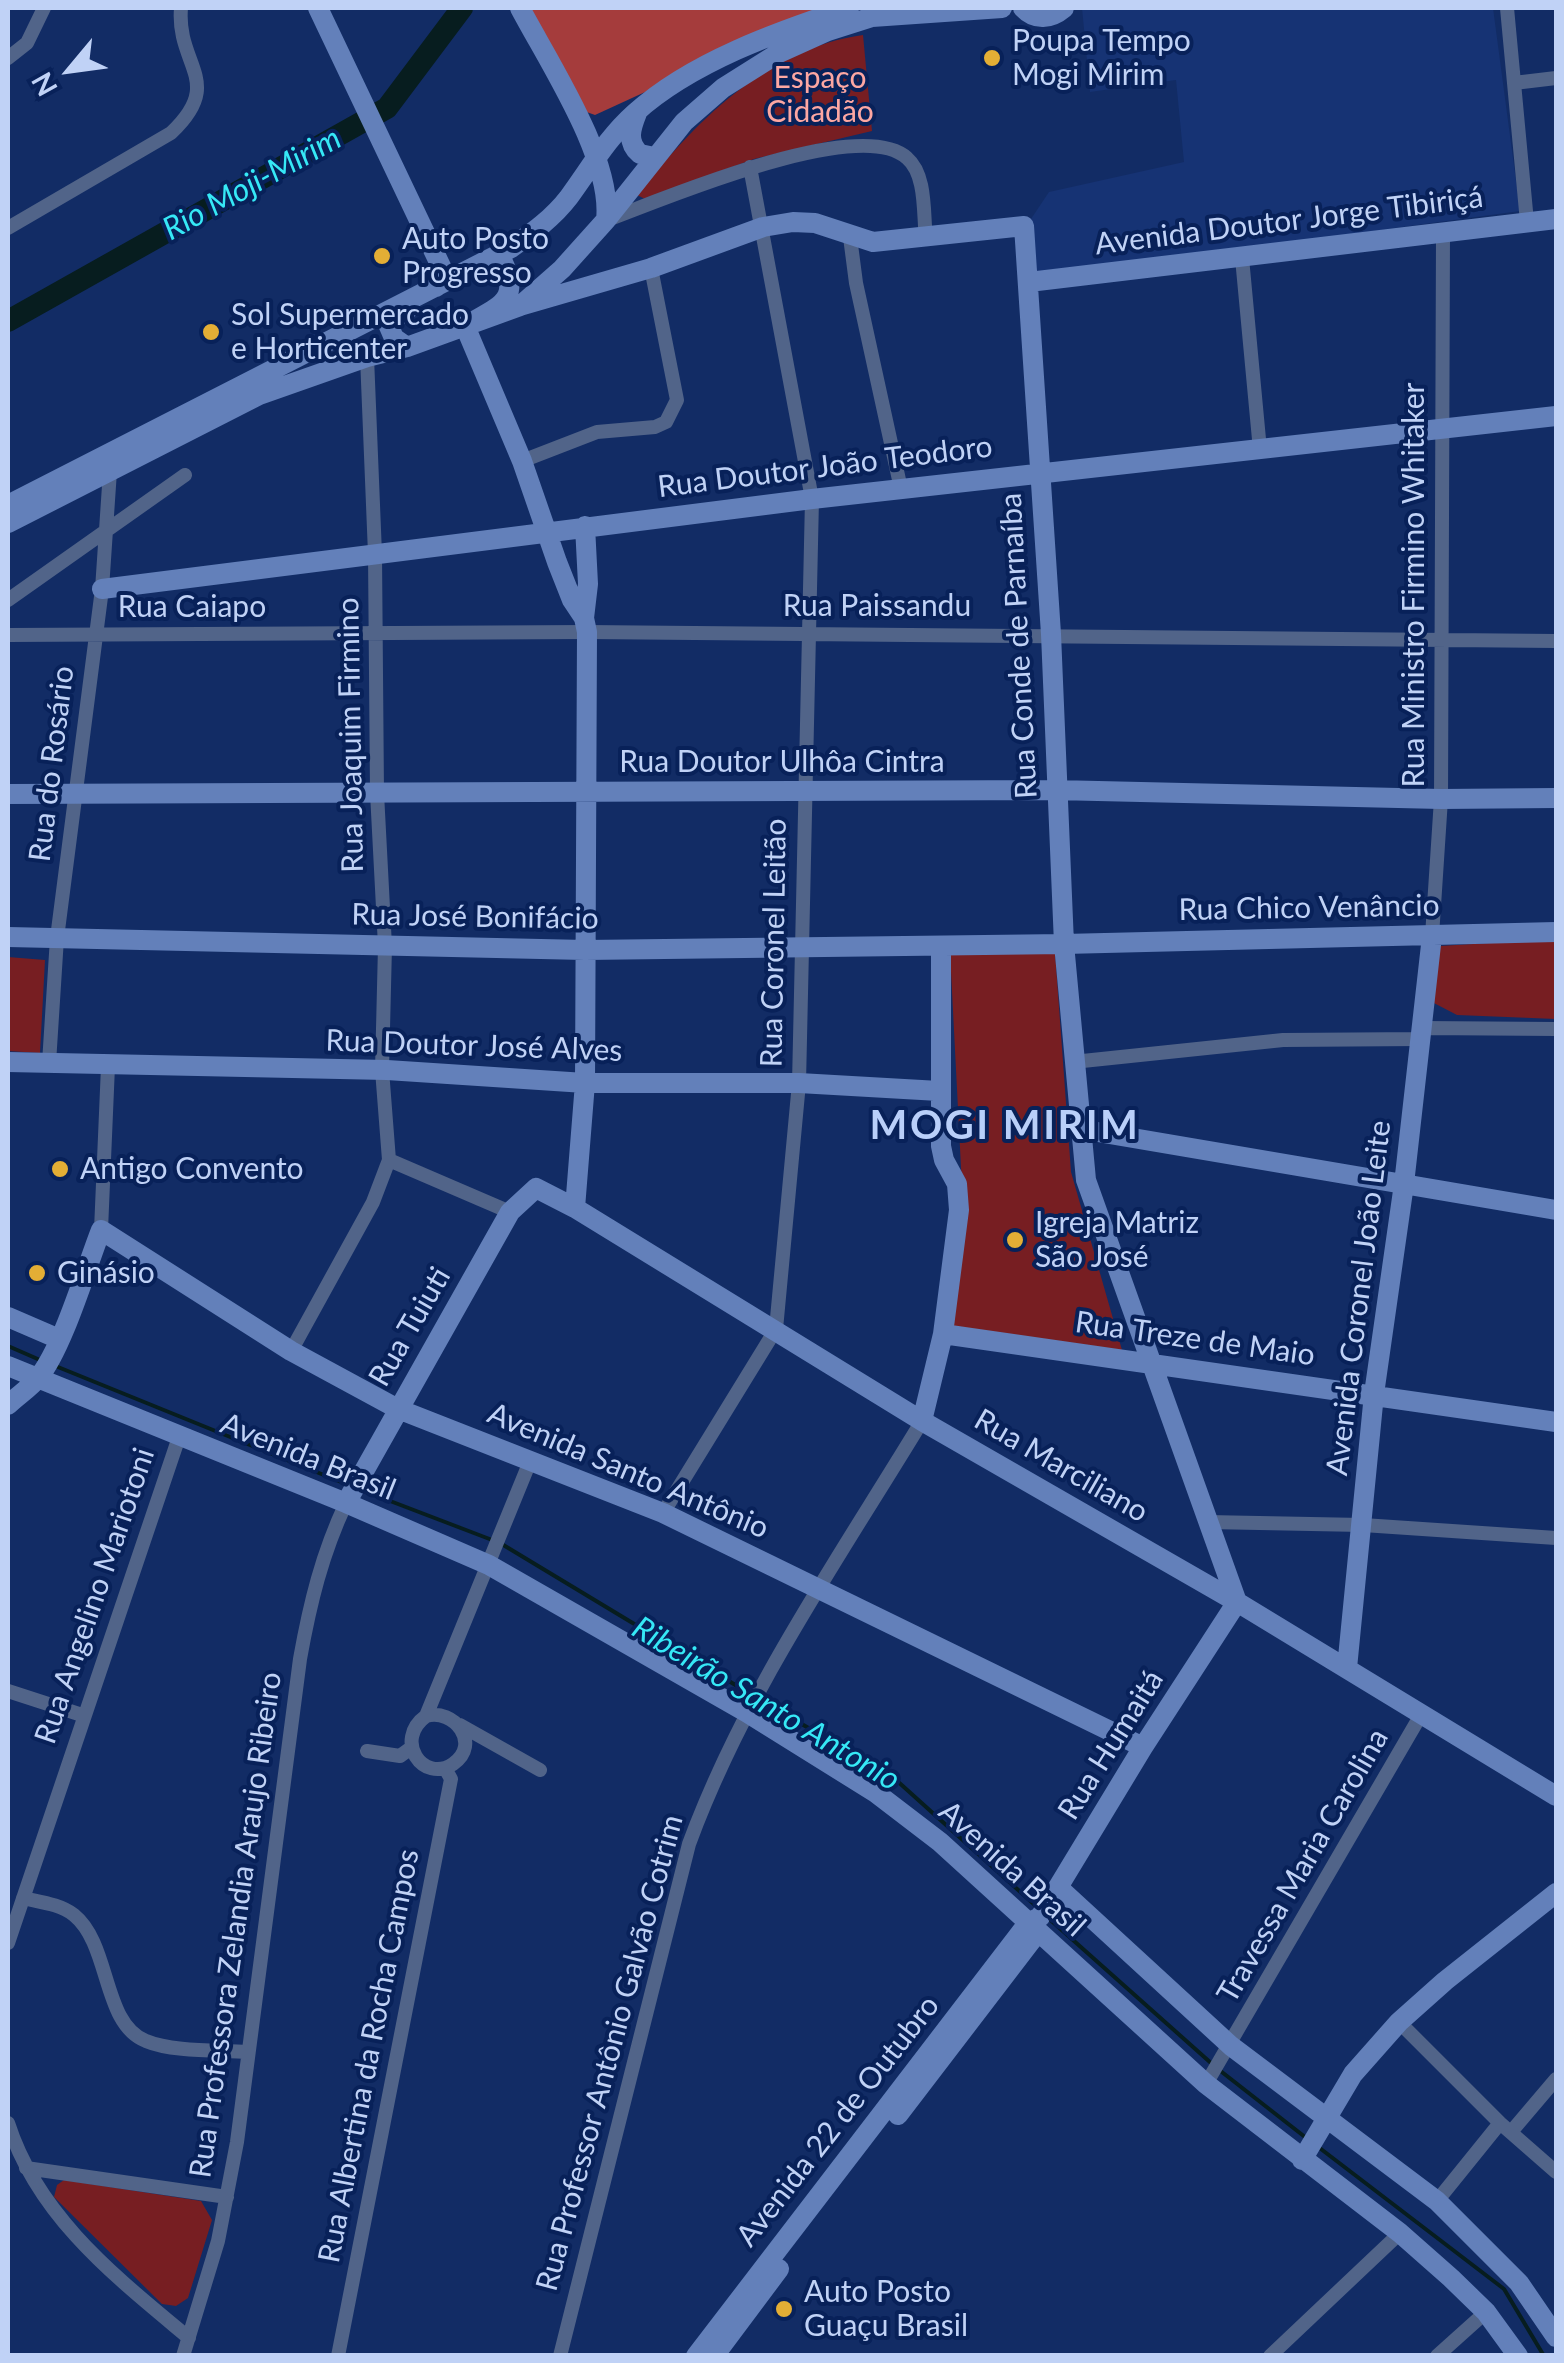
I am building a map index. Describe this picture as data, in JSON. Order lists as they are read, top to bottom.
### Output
{
  "streets": {
    "street": [
      "Avenida Doutor Jorge Tibiriçá",
      "Rua Doutor João Teodoro",
      "Rua Ministro Firmino Whitaker",
      "Rua Paissandu",
      "Rua Caiapo",
      "Rua Conde de Parnaíba",
      "Rua Joaquim Firmino",
      "Rua Doutor Ulhôa Cintra",
      "Rua do Rosário",
      "Rua Chico Venâncio",
      "Rua José Bonifácio",
      "Rua Coronel Leitão",
      "Rua Doutor José Alves",
      "Avenida Coronel João Leite",
      "Rua Tuiuti",
      "Rua Treze de Maio",
      "Avenida Brasil",
      "Rua Marciliano",
      "Avenida Santo Antônio",
      "Rua Angelino Mariotoni",
      "Rua Humaitá",
      "Travessa Maria Carolina",
      "Rua Professora Zelandia Araujo Ribeiro",
      "Rua Professor Antônio Galvão Cotrim",
      "Rua Albertina da Rocha Campos",
      "Avenida 22 de Outubro"
    ]
  },
  "crossings": [
    ["Avenida Doutor Jorge Tibiriçá", "Rua Ministro Firmino Whitaker"],
    ["Avenida Doutor Jorge Tibiriçá", "Rua Conde de Parnaíba"],
    ["Rua Doutor João Teodoro", "Rua Ministro Firmino Whitaker"],
    ["Rua Doutor João Teodoro", "Rua Conde de Parnaíba"],
    ["Rua Doutor João Teodoro", "Rua Joaquim Firmino"],
    ["Rua Doutor João Teodoro", "Rua do Rosário"],
    ["Rua Doutor João Teodoro", "Rua Coronel Leitão"],
    ["Rua Ministro Firmino Whitaker", "Rua Paissandu"],
    ["Rua Ministro Firmino Whitaker", "Rua Doutor Ulhôa Cintra"],
    ["Rua Ministro Firmino Whitaker", "Rua Chico Venâncio"],
    ["Rua Ministro Firmino Whitaker", "Avenida Coronel João Leite"],
    ["Rua Paissandu", "Rua Caiapo"],
    ["Rua Paissandu", "Rua Conde de Parnaíba"],
    ["Rua Paissandu", "Rua Joaquim Firmino"],
    ["Rua Paissandu", "Rua Coronel Leitão"],
    ["Rua Caiapo", "Rua Joaquim Firmino"],
    ["Rua Caiapo", "Rua do Rosário"],
    ["Rua Conde de Parnaíba", "Rua Doutor Ulhôa Cintra"],
    ["Rua Conde de Parnaíba", "Rua Chico Venâncio"],
    ["Rua Conde de Parnaíba", "Rua Treze de Maio"],
    ["Rua Conde de Parnaíba", "Rua Marciliano"],
    ["Rua Conde de Parnaíba", "Rua Humaitá"],
    ["Rua Joaquim Firmino", "Rua Doutor Ulhôa Cintra"],
    ["Rua Joaquim Firmino", "Rua José Bonifácio"],
    ["Rua Joaquim Firmino", "Rua Doutor José Alves"],
    ["Rua Doutor Ulhôa Cintra", "Rua do Rosário"],
    ["Rua Doutor Ulhôa Cintra", "Rua Coronel Leitão"],
    ["Rua do Rosário", "Rua José Bonifácio"],
    ["Rua do Rosário", "Rua Doutor José Alves"],
    ["Rua Chico Venâncio", "Rua José Bonifácio"],
    ["Rua Chico Venâncio", "Avenida Coronel João Leite"],
    ["Rua José Bonifácio", "Rua Coronel Leitão"],
    ["Rua Coronel Leitão", "Rua Doutor José Alves"],
    ["Rua Coronel Leitão", "Rua Marciliano"],
    ["Rua Coronel Leitão", "Avenida Santo Antônio"],
    ["Avenida Coronel João Leite", "Rua Treze de Maio"],
    ["Avenida Coronel João Leite", "Rua Marciliano"],
    ["Rua Tuiuti", "Avenida Brasil"],
    ["Rua Tuiuti", "Rua Marciliano"],
    ["Rua Tuiuti", "Avenida Santo Antônio"],
    ["Rua Tuiuti", "Rua Professora Zelandia Araujo Ribeiro"],
    ["Avenida Brasil", "Rua Angelino Mariotoni"],
    ["Avenida Brasil", "Rua Humaitá"],
    ["Avenida Brasil", "Travessa Maria Carolina"],
    ["Avenida Brasil", "Rua Professora Zelandia Araujo Ribeiro"],
    ["Avenida Brasil", "Rua Professor Antônio Galvão Cotrim"],
    ["Avenida Brasil", "Avenida 22 de Outubro"],
    ["Rua Marciliano", "Rua Humaitá"],
    ["Rua Marciliano", "Travessa Maria Carolina"],
    ["Rua Marciliano", "Rua Professor Antônio Galvão Cotrim"],
    ["Avenida Santo Antônio", "Rua Humaitá"],
    ["Avenida Santo Antônio", "Rua Professor Antônio Galvão Cotrim"],
    ["Rua Humaitá", "Avenida 22 de Outubro"]
  ],
  "districts": ["MOGI MIRIM"],
  "water": ["Rio Moji-Mirim", "Ribeirão Santo Antonio"],
  "parks": ["Espaço Cidadão"],
  "places": [
    "Poupa Tempo Mogi Mirim",
    "Auto Posto Progresso",
    "Sol Supermercado e Horticenter",
    "Antigo Convento",
    "Igreja Matriz São José",
    "Ginásio",
    "Auto Posto Guaçu Brasil"
  ],
  "north": "bottom left"
}
